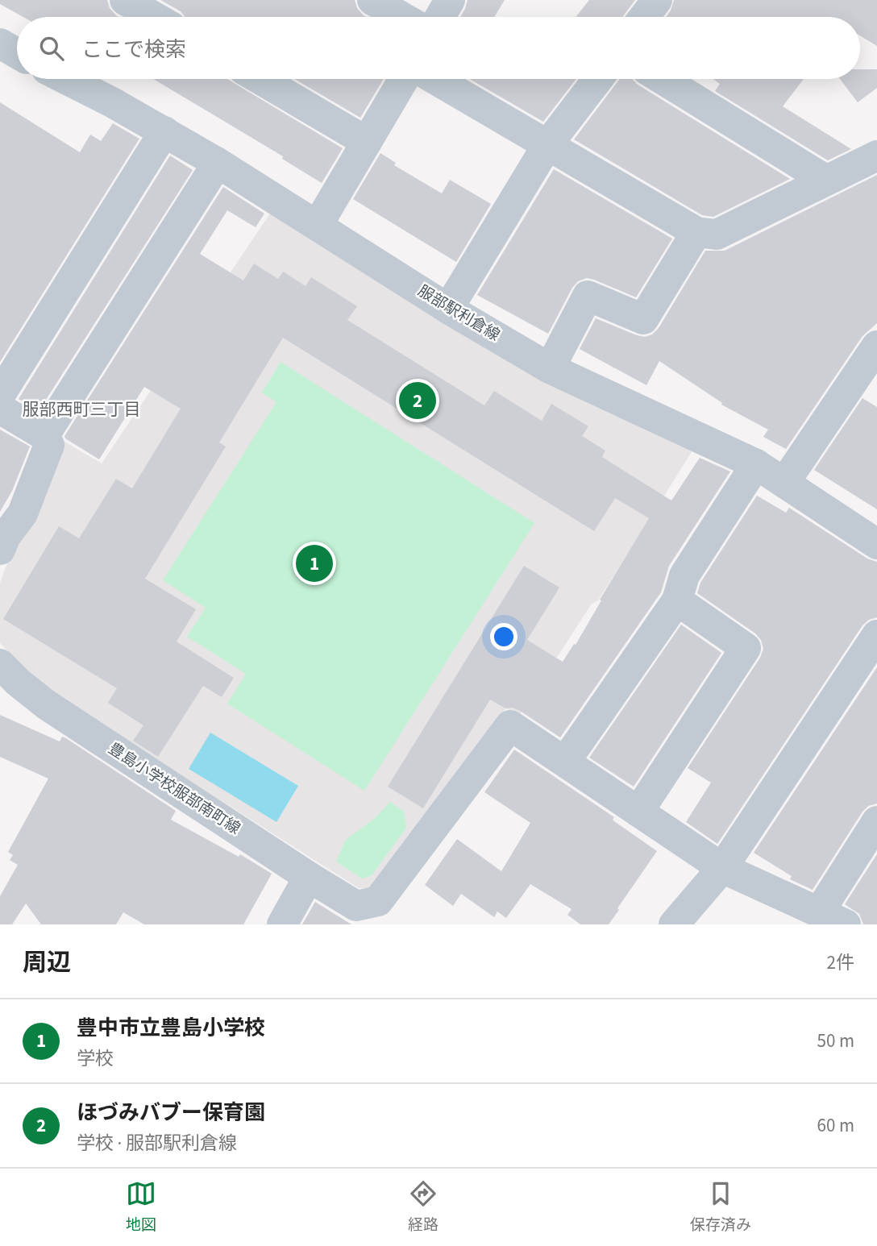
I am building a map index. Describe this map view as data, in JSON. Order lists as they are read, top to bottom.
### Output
{
  "streets": {
    "street": ["服部駅利倉線", "豊島小学校服部南町線"]
  },
  "districts": ["服部西町三丁目"],
  "page": {
    "search": "ここで検索",
    "pins": ["2", "1"],
    "heading": ["周辺", "2件"],
    "list": [
      {
        "mark": "1",
        "name": "豊中市立豊島小学校",
        "note": "学校",
        "value": "50 m"
      },
      {
        "mark": "2",
        "name": "ほづみバブー保育園",
        "note": "学校 · 服部駅利倉線",
        "value": "60 m"
      }
    ],
    "nav": ["地図", "経路", "保存済み"]
  }
}
